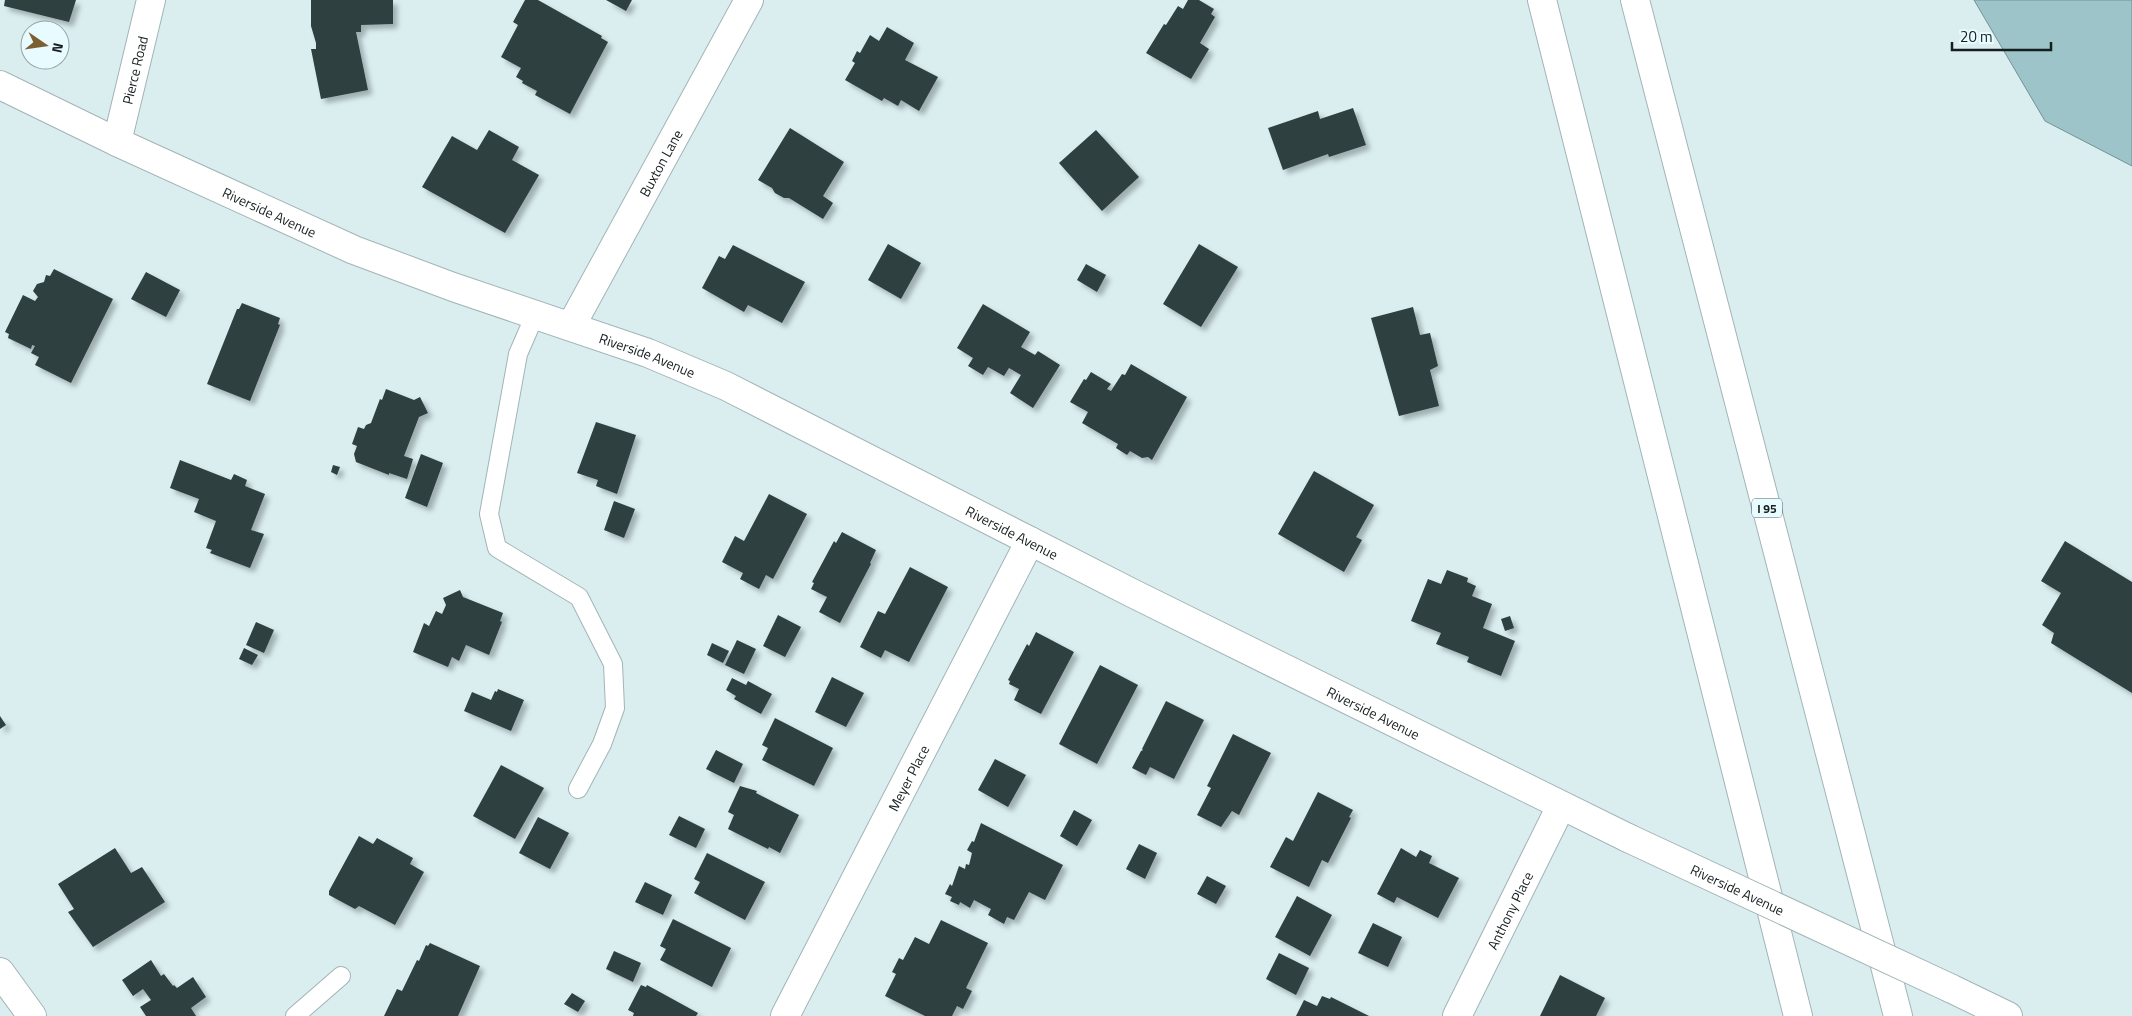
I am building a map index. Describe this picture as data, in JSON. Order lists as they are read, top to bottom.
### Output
{
  "streets": {
    "main road": [
      "Pierce Road",
      "Buxton Lane",
      "Riverside Avenue",
      "I 95",
      "Meyer Place",
      "Anthony Place"
    ]
  },
  "crossings": [
    ["Pierce Road", "Riverside Avenue"],
    ["Buxton Lane", "Riverside Avenue"],
    ["Riverside Avenue", "Meyer Place"],
    ["Riverside Avenue", "Anthony Place"]
  ],
  "scale_bar": "20 m",
  "north": "right"
}
